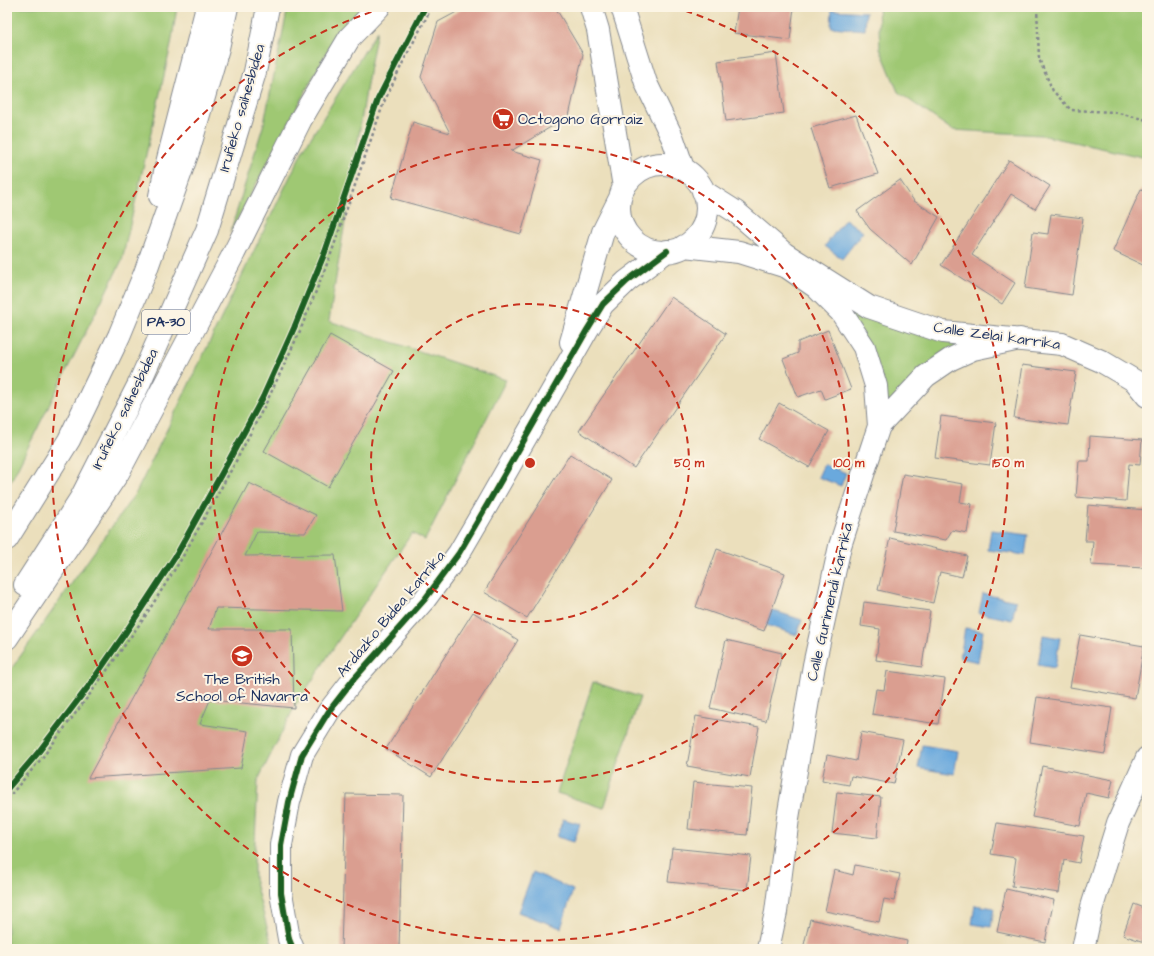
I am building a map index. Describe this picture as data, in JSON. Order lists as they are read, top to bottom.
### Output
{
  "streets": {
    "main road": [
      "Iruñeko saihesbidea",
      "PA-30",
      "Calle Zelai karrika",
      "Calle Gurimendi karrika",
      "Ardazko Bidea karrika"
    ]
  },
  "crossings": [
    ["Calle Zelai karrika", "Calle Gurimendi karrika"],
    ["Calle Zelai karrika", "Ardazko Bidea karrika"]
  ],
  "places": {
    "supermarket": ["Octogono Gorraiz"],
    "school or university": ["The British School of Navarra"]
  },
  "rings": ["50 m", "100 m", "150 m"]
}
